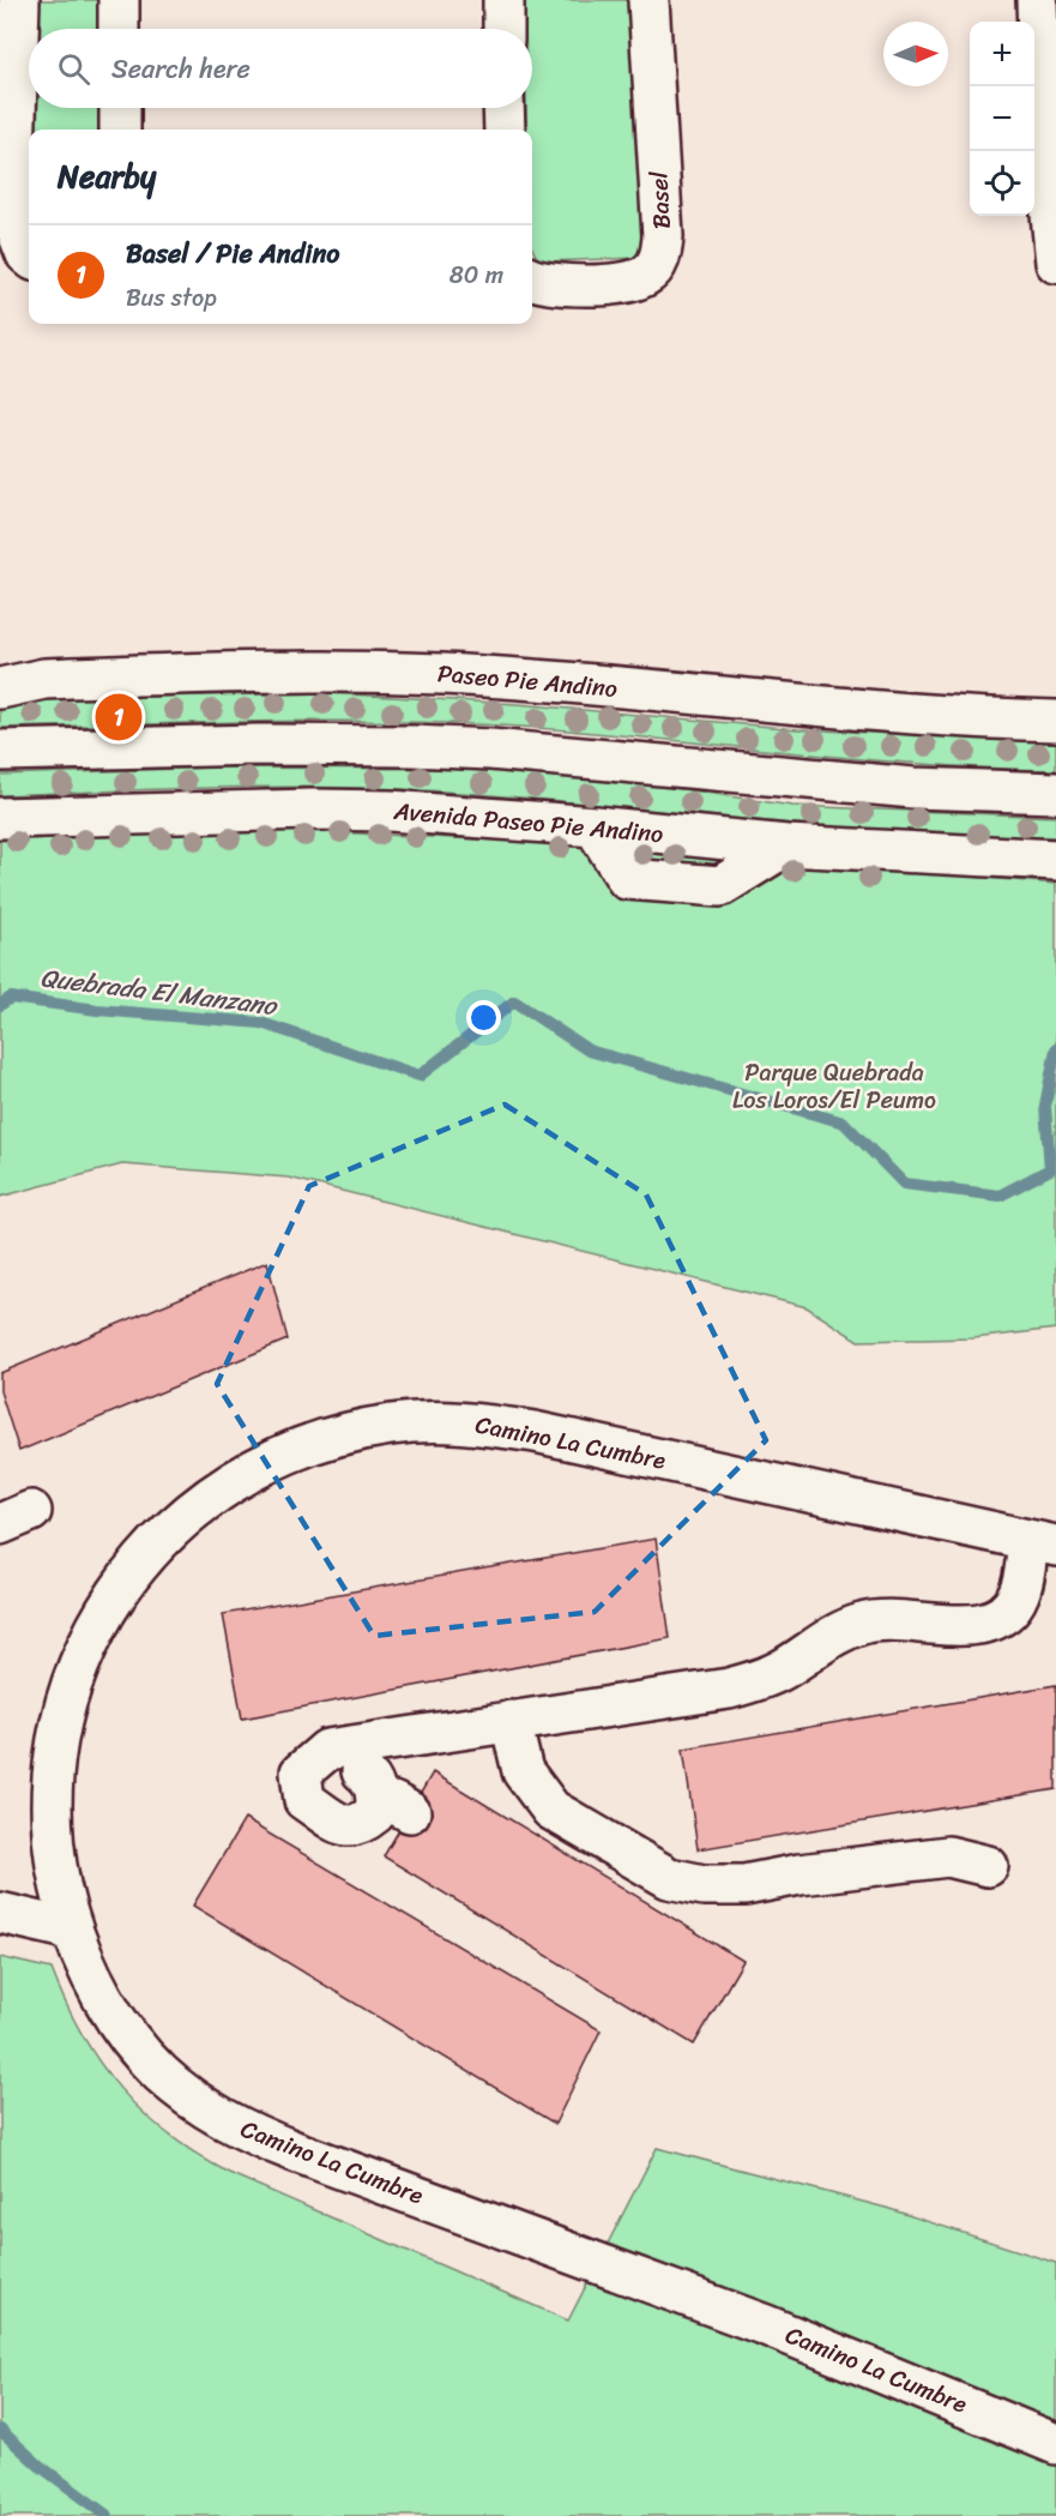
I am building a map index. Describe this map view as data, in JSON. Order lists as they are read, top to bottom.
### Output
{
  "streets": {
    "street": [
      "Basel",
      "Paseo Pie Andino",
      "Avenida Paseo Pie Andino",
      "Camino La Cumbre"
    ]
  },
  "water": ["Quebrada El Manzano"],
  "parks": ["Parque Quebrada Los Loros/El Peumo"],
  "north": "right",
  "page": {
    "map_buttons": ["+", "−"],
    "search": "Search here",
    "heading": "Nearby",
    "list": [
      {
        "mark": "1",
        "name": "Basel / Pie Andino",
        "note": "Bus stop",
        "value": "80 m"
      }
    ],
    "pins": "1"
  }
}
